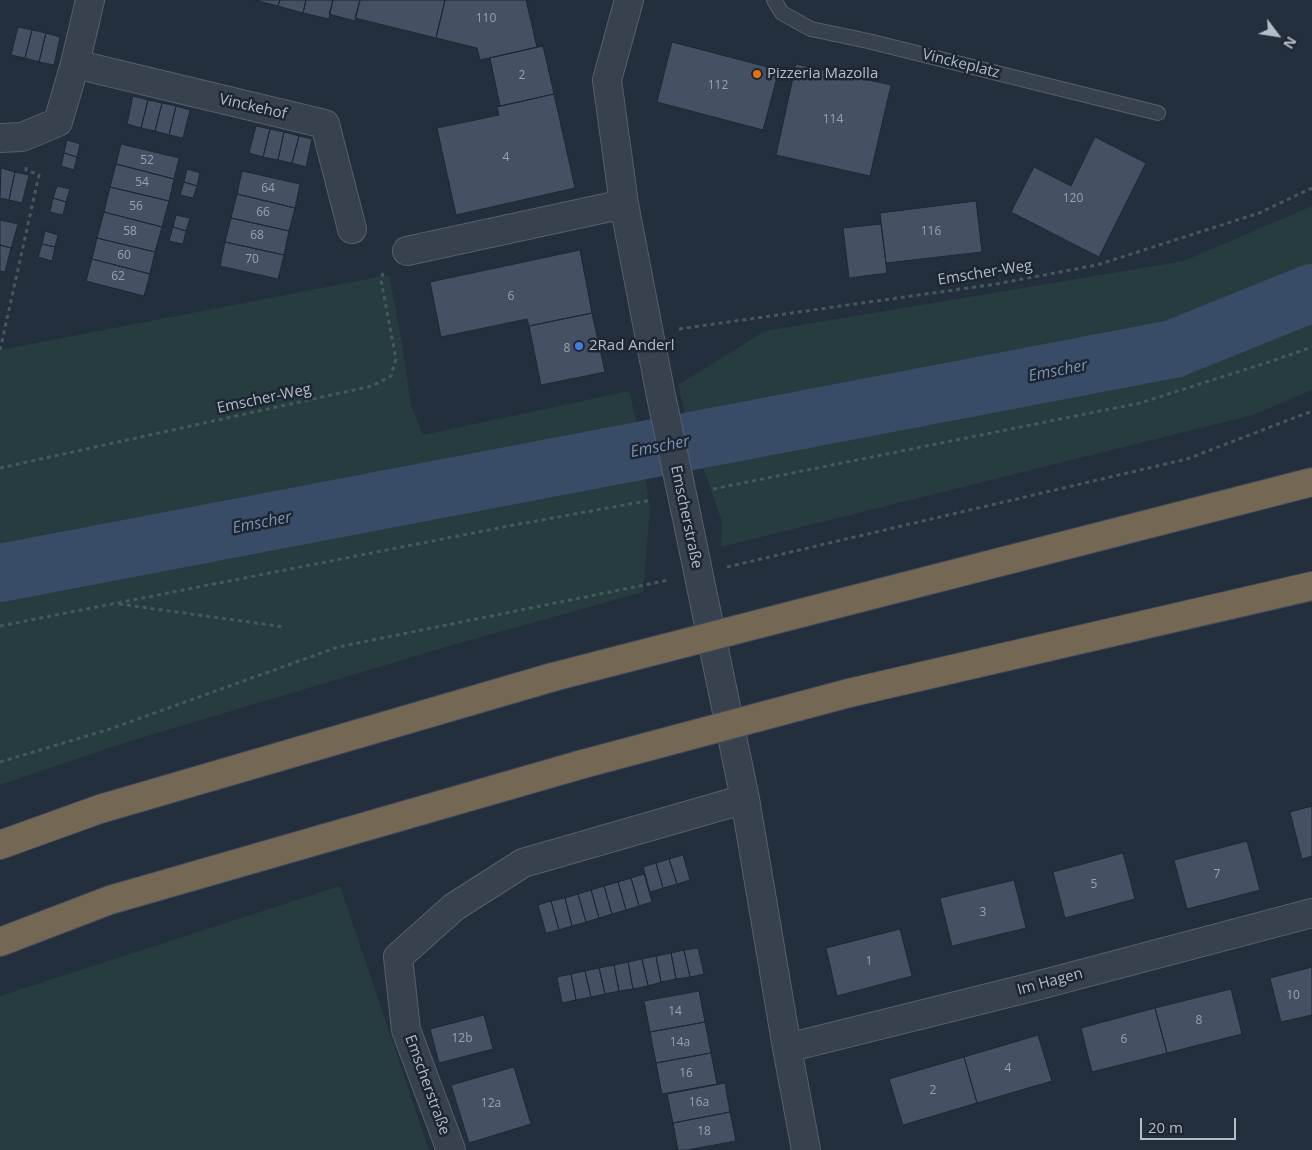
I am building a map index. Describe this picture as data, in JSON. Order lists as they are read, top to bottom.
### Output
{
  "streets": {
    "street": ["Vinckehof", "Emscherstraße", "Im Hagen"],
    "lane": ["Vinckeplatz"],
    "path": ["Emscher-Weg"]
  },
  "crossings": [
    ["Emscher-Weg", "Emscherstraße"],
    ["Emscherstraße", "Im Hagen"]
  ],
  "water": ["Emscher"],
  "places": ["Pizzeria Mazolla", "2Rad Anderl"],
  "house_numbers": [
    "110",
    "2",
    "112",
    "114",
    "4",
    "52",
    "54",
    "64",
    "120",
    "56",
    "66",
    "58",
    "116",
    "68",
    "60",
    "70",
    "62",
    "6",
    "8",
    "7",
    "5",
    "3",
    "1",
    "10",
    "14",
    "8",
    "12b",
    "6",
    "14a",
    "4",
    "16",
    "2",
    "16a",
    "12a",
    "18"
  ],
  "scale_bar": "20 m",
  "north": "bottom right"
}
